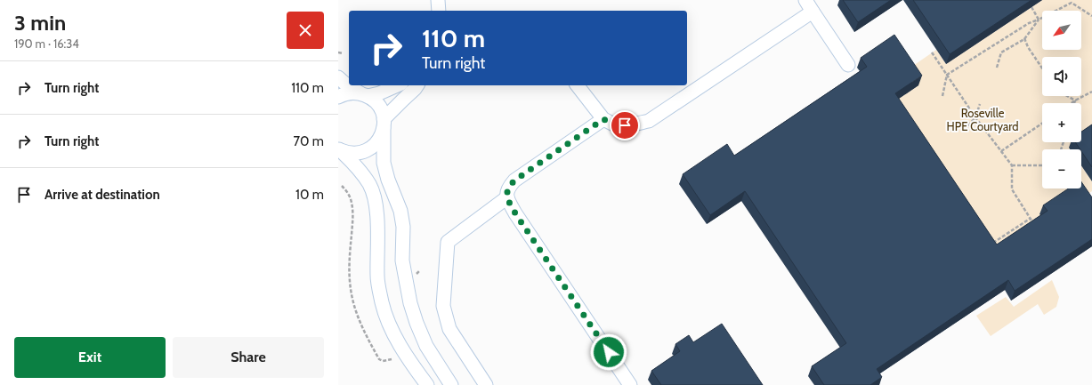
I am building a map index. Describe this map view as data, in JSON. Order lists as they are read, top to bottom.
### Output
{
  "parks": ["Roseville HPE Courtyard"],
  "north": "bottom left",
  "page": {
    "heading": ["3 min", "190 m · 16:34"],
    "map_buttons": ["+", "−"],
    "turn": ["110 m", "Turn right"],
    "list": [
      {
        "name": "Turn right",
        "value": "110 m"
      },
      {
        "name": "Turn right",
        "value": "70 m"
      },
      {
        "name": "Arrive at destination",
        "value": "10 m"
      }
    ],
    "buttons": ["Exit", "Share"]
  }
}
